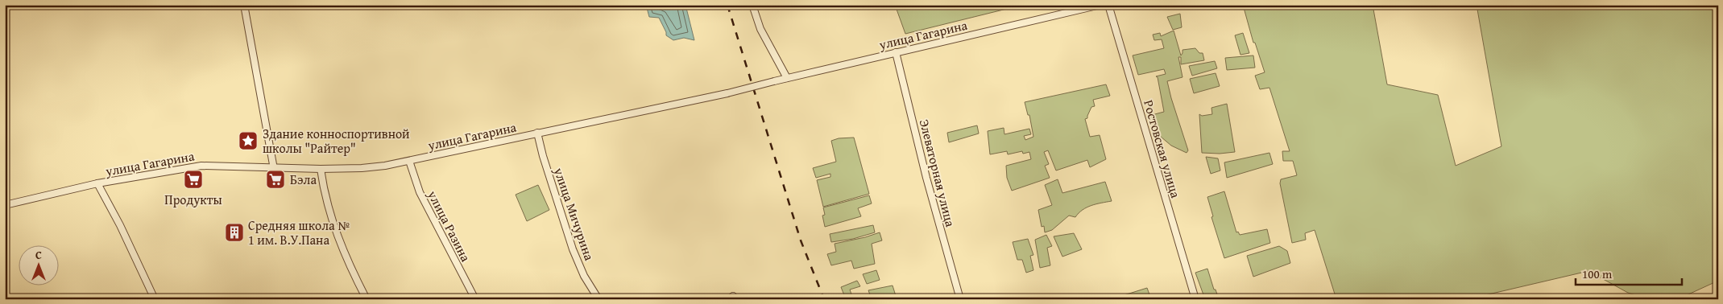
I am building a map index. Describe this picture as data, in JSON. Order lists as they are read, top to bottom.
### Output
{
  "streets": {
    "street": [
      "улица Гагарина",
      "Ростовская улица",
      "Элеваторная улица",
      "улица Мичурина",
      "улица Разина"
    ]
  },
  "crossings": [
    ["улица Гагарина", "Элеваторная улица"],
    ["улица Гагарина", "улица Мичурина"],
    ["улица Гагарина", "улица Разина"]
  ],
  "places": {
    "place": ["Здание конноспортивной школы \"Райтер\""],
    "supermarket": ["Продукты", "Бэла"],
    "building": ["Средняя школа № 1 им. В.У.Пана"]
  },
  "scale_bar": "100 m",
  "north": "top"
}
